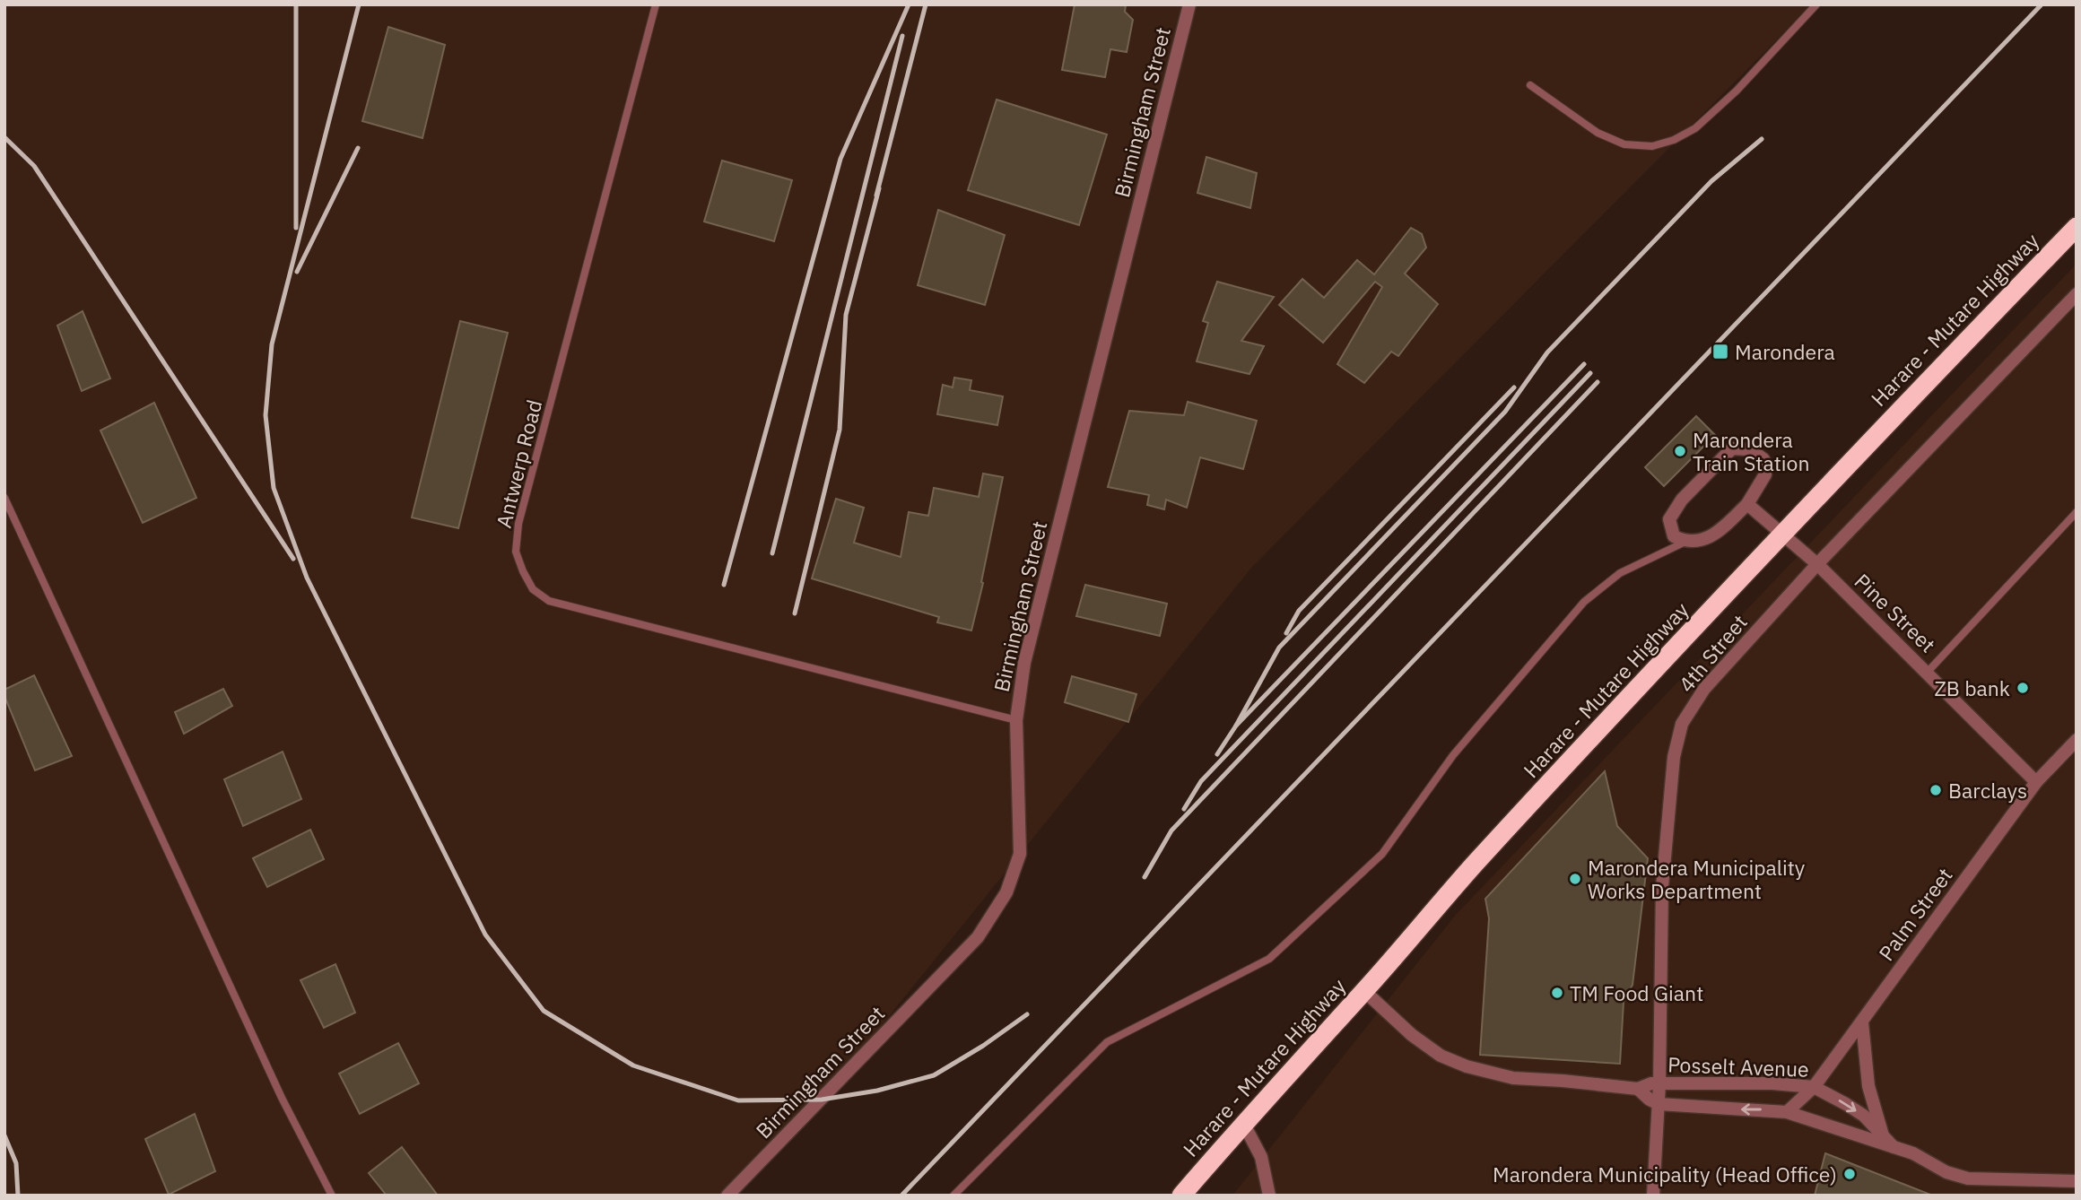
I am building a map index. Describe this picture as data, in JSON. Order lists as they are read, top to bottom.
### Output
{
  "streets": {
    "highway": ["Harare - Mutare Highway"],
    "street": [
      "Birmingham Street",
      "Pine Street",
      "4th Street",
      "Palm Street",
      "Posselt Avenue"
    ],
    "lane": ["Antwerp Road"]
  },
  "crossings": [
    ["Birmingham Street", "Antwerp Road"],
    ["Harare - Mutare Highway", "Pine Street"],
    ["Harare - Mutare Highway", "Posselt Avenue"],
    ["Pine Street", "4th Street"],
    ["Pine Street", "Palm Street"],
    ["4th Street", "Posselt Avenue"],
    ["Palm Street", "Posselt Avenue"]
  ],
  "places": {
    "transit": ["Marondera"],
    "other": [
      "Marondera Train Station",
      "ZB bank",
      "Barclays",
      "Marondera Municipality Works Department",
      "TM Food Giant",
      "Marondera Municipality (Head Office)"
    ]
  }
}
